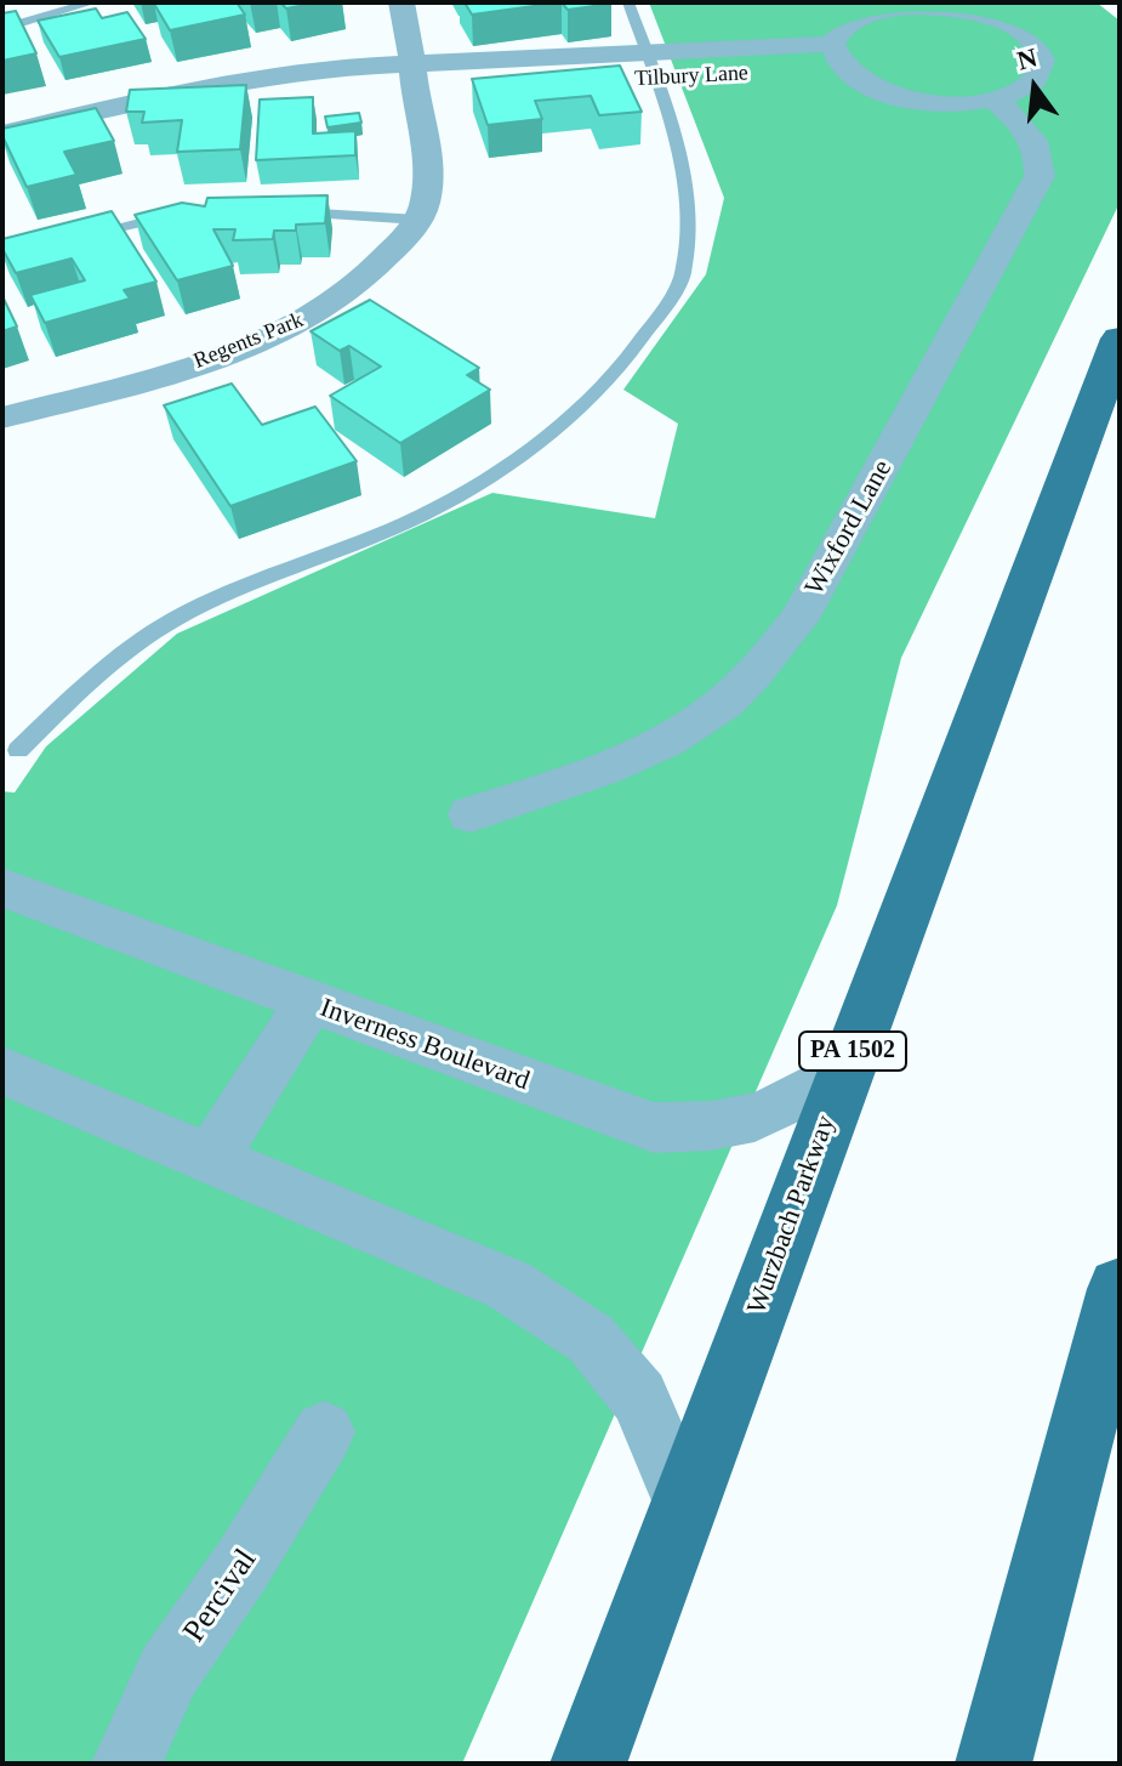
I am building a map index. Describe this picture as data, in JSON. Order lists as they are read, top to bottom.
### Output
{
  "streets": {
    "main road": ["PA 1502", "Wurzbach Parkway"],
    "street": [
      "Tilbury Lane",
      "Regents Park",
      "Wixford Lane",
      "Inverness Boulevard",
      "Percival"
    ]
  },
  "crossings": [
    ["Inverness Boulevard", "Wurzbach Parkway"]
  ],
  "north": "top"
}
